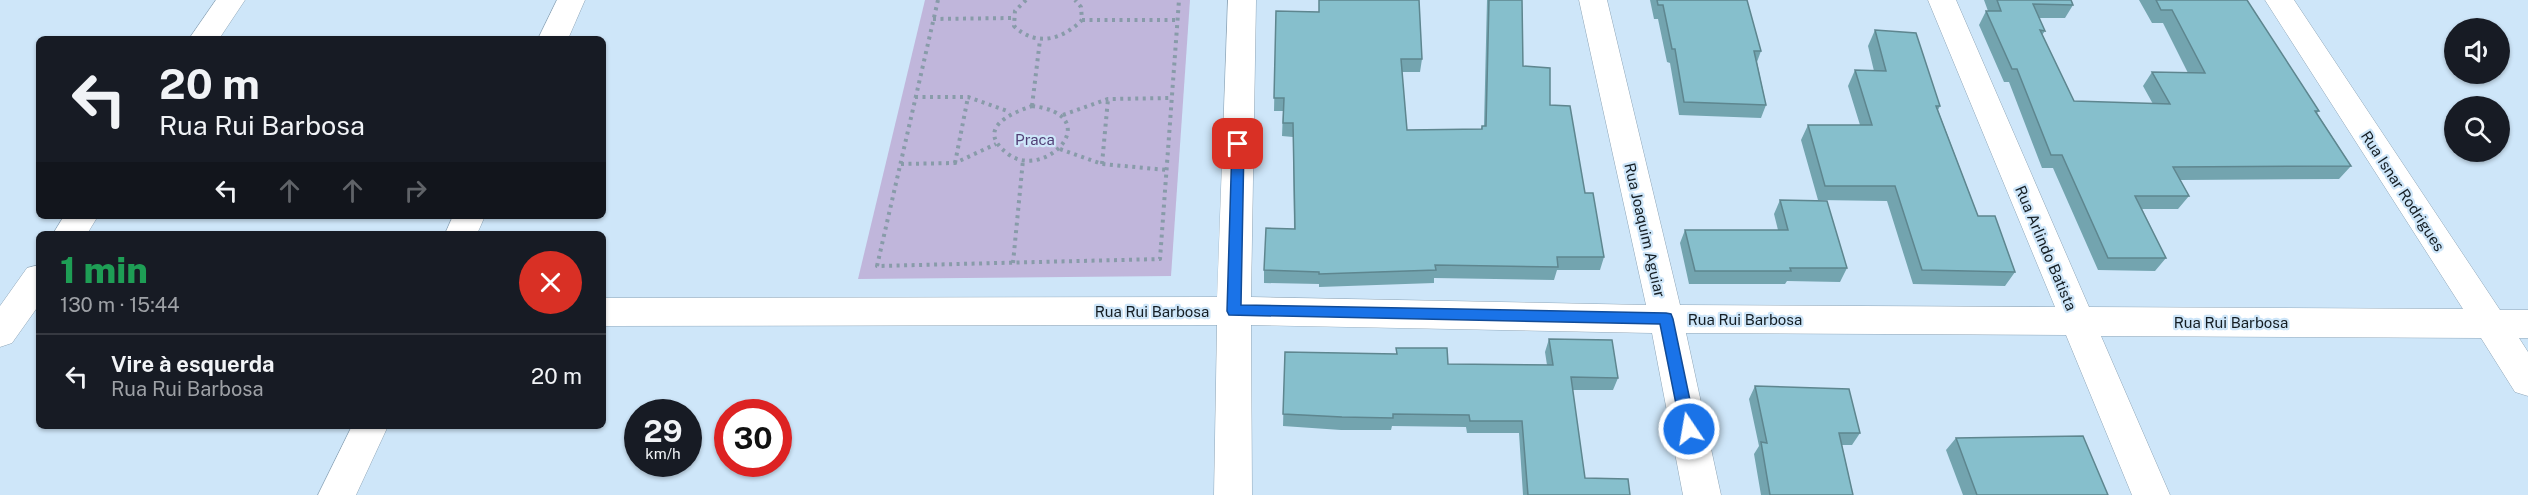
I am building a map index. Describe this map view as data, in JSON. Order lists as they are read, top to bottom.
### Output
{
  "streets": {
    "street": [
      "Rua Isnar Rodrigues",
      "Rua Joaquim Aguiar",
      "Rua Arlindo Batista",
      "Rua Rui Barbosa"
    ]
  },
  "crossings": [
    ["Rua Isnar Rodrigues", "Rua Rui Barbosa"],
    ["Rua Joaquim Aguiar", "Rua Rui Barbosa"],
    ["Rua Arlindo Batista", "Rua Rui Barbosa"]
  ],
  "parks": ["Praca"],
  "page": {
    "turn": ["20 m", "Rua Rui Barbosa"],
    "heading": ["1 min", "130 m · 15:44"],
    "list": [
      {
        "name": "Vire à esquerda",
        "note": "Rua Rui Barbosa",
        "value": "20 m"
      }
    ],
    "speed": "29 km/h",
    "limit": "30"
  }
}
